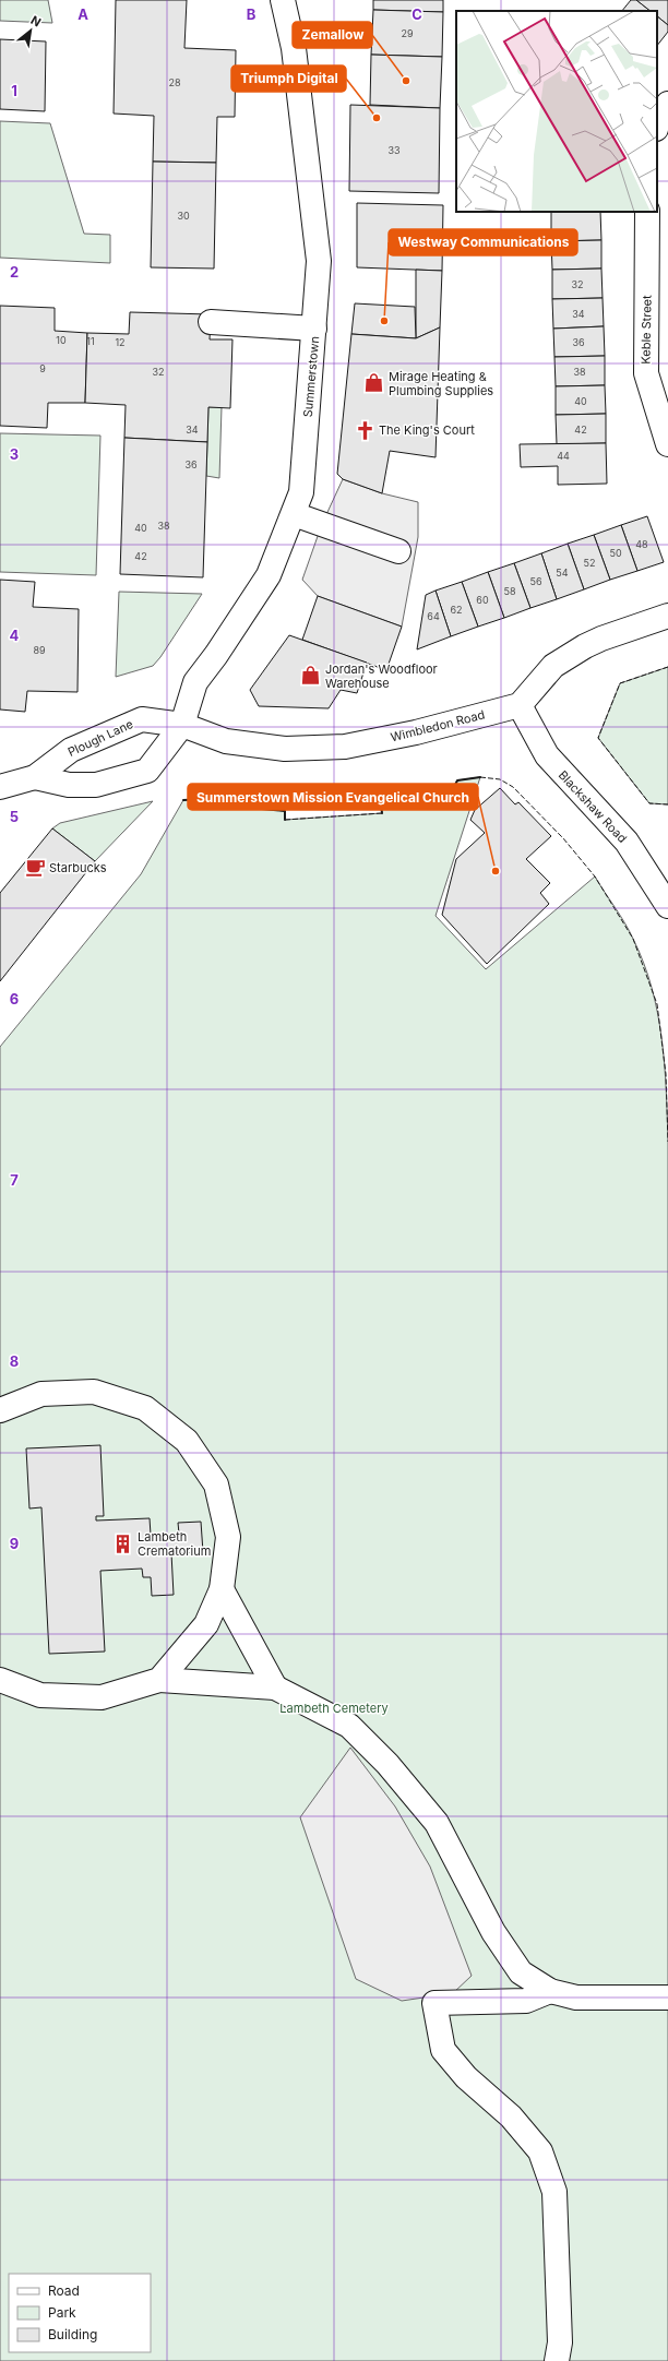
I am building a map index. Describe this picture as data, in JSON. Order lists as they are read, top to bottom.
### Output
{
  "streets": {
    "main road": [
      "Keble Street",
      "Summerstown",
      "Wimbledon Road",
      "Plough Lane",
      "Blackshaw Road"
    ]
  },
  "crossings": [
    ["Summerstown", "Wimbledon Road"],
    ["Summerstown", "Plough Lane"],
    ["Wimbledon Road", "Plough Lane"],
    ["Wimbledon Road", "Blackshaw Road"]
  ],
  "parks": ["Lambeth Cemetery"],
  "places": {
    "other": [
      "Zemallow",
      "Triumph Digital",
      "Westway Communications",
      "Summerstown Mission Evangelical Church"
    ],
    "shop": ["Mirage Heating & Plumbing Supplies", "Jordan's Woodfloor Warehouse"],
    "church": ["The King's Court"],
    "cafe": ["Starbucks"],
    "building": ["Lambeth Crematorium"]
  },
  "house_numbers": [
    "29",
    "28",
    "33",
    "30",
    "32",
    "34",
    "10",
    "11",
    "12",
    "36",
    "9",
    "32",
    "38",
    "40",
    "34",
    "42",
    "44",
    "36",
    "38",
    "40",
    "48",
    "50",
    "42",
    "52",
    "54",
    "56",
    "58",
    "60",
    "62",
    "64",
    "89"
  ],
  "legend": ["Road", "Park", "Building"],
  "north": "top right",
  "grid": {
    "columns": ["A", "B", "C"],
    "rows": [
      "1",
      "2",
      "3",
      "4",
      "5",
      "6",
      "7",
      "8",
      "9"
    ]
  }
}
